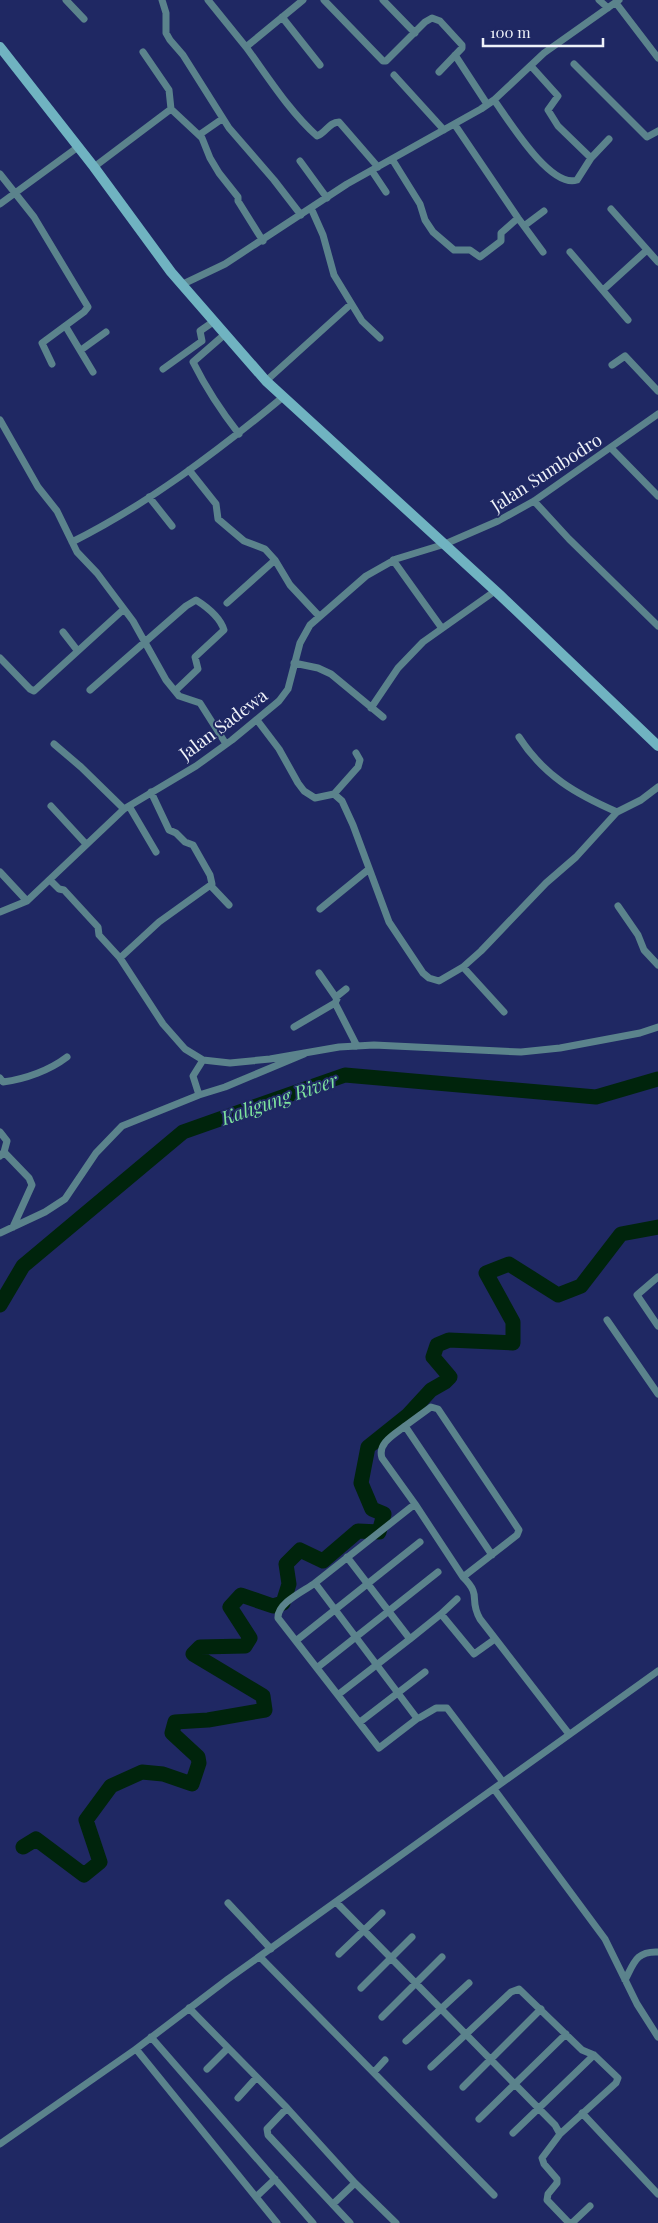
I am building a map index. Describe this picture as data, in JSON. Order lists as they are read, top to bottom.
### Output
{
  "streets": {
    "street": ["Jalan Sumbodro", "Jalan Sadewa"]
  },
  "crossings": [
    ["Jalan Sumbodro", "Jalan Sadewa"]
  ],
  "water": ["Kaligung River"],
  "scale_bar": "100 m"
}
